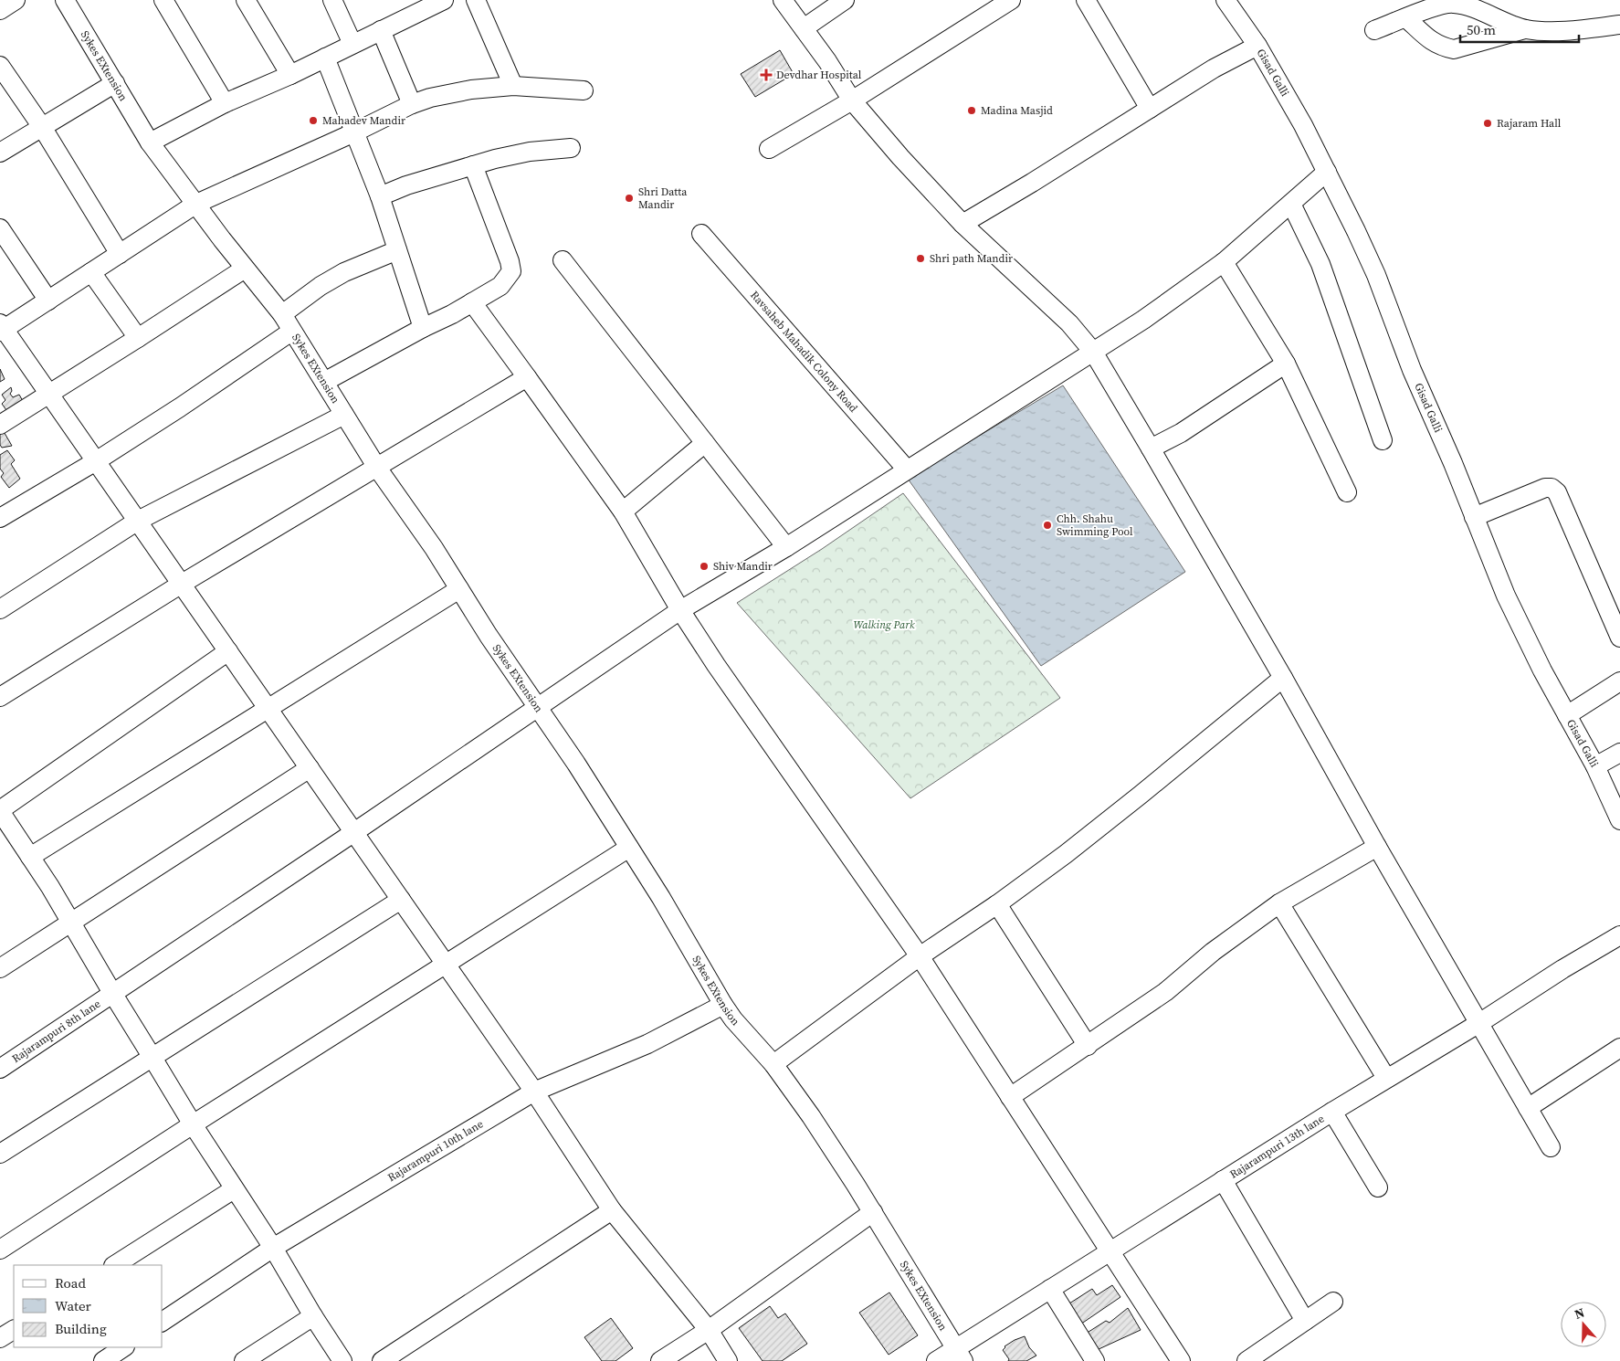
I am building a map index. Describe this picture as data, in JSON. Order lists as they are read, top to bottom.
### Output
{
  "streets": {
    "street": [
      "Sykes EXtension",
      "Gisad Galli",
      "Ravsaheb Mahadik Colony Road",
      "Rajarampuri 8th lane",
      "Rajarampuri 13th lane",
      "Rajarampuri 10th lane"
    ]
  },
  "crossings": [
    ["Sykes EXtension", "Rajarampuri 8th lane"],
    ["Sykes EXtension", "Rajarampuri 13th lane"],
    ["Sykes EXtension", "Rajarampuri 10th lane"],
    ["Gisad Galli", "Rajarampuri 8th lane"],
    ["Ravsaheb Mahadik Colony Road", "Rajarampuri 8th lane"]
  ],
  "parks": ["Walking Park"],
  "places": {
    "health": ["Devdhar Hospital"],
    "other": [
      "Madina Masjid",
      "Mahadev Mandir",
      "Rajaram Hall",
      "Shri Datta Mandir",
      "Shri path Mandir",
      "Chh. Shahu Swimming Pool",
      "Shiv Mandir"
    ]
  },
  "legend": ["Road", "Water", "Building"],
  "scale_bar": "50 m",
  "north": "top"
}
